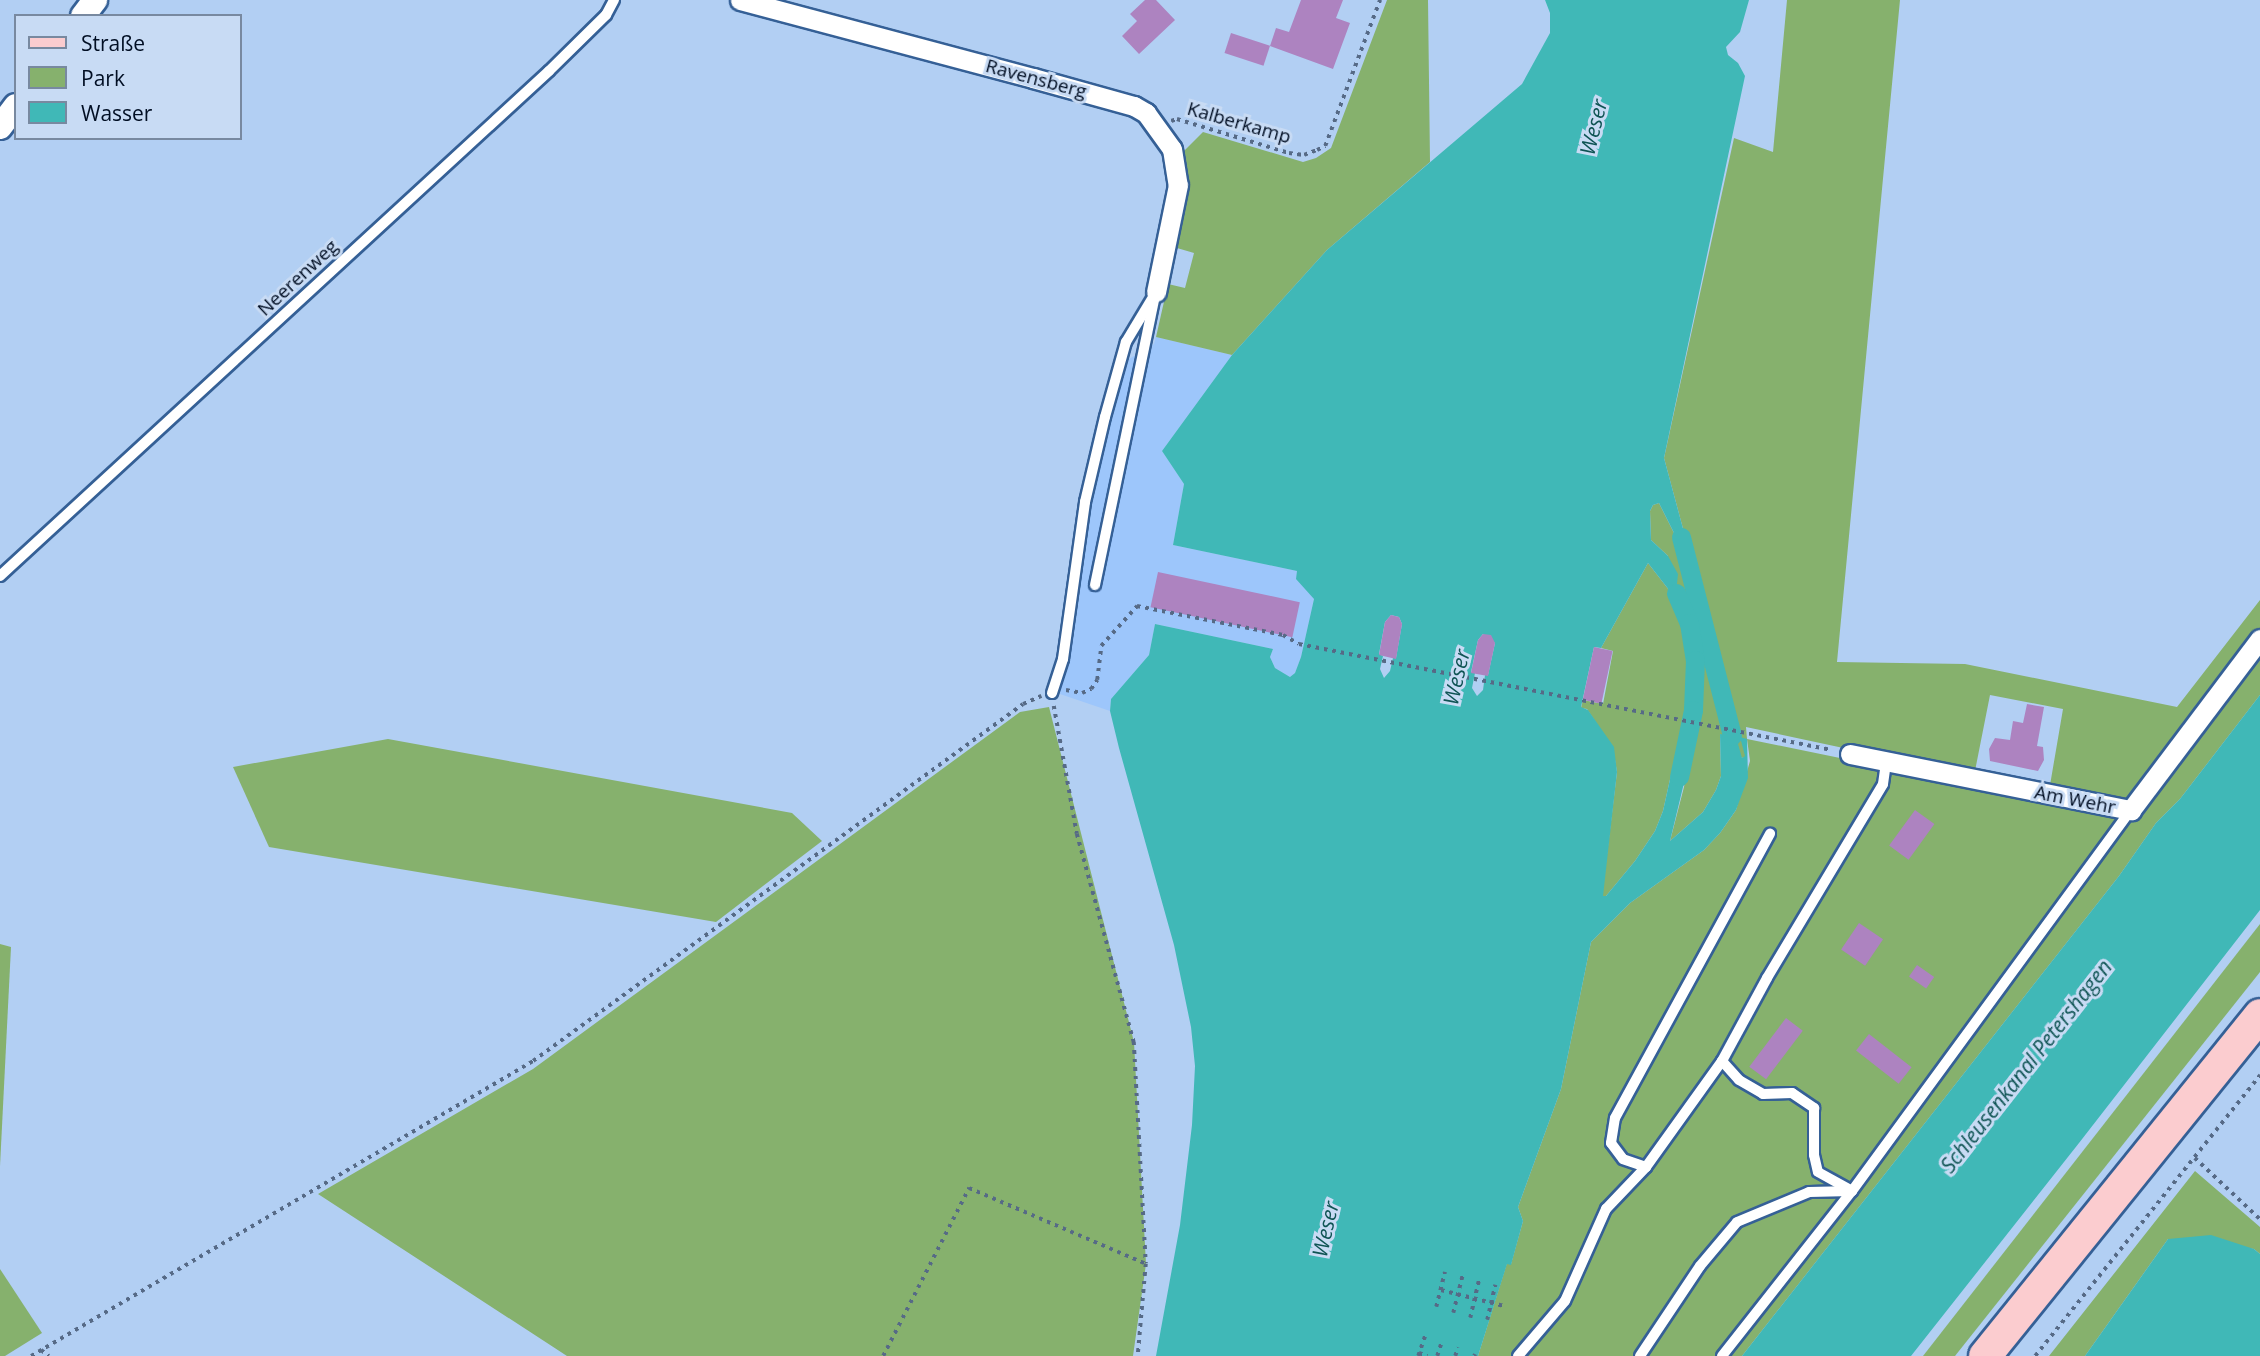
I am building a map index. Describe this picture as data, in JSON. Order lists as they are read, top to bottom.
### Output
{
  "streets": {
    "street": ["Ravensberg", "Am Wehr"],
    "lane": ["Neerenweg"],
    "path": ["Kalberkamp"]
  },
  "crossings": [
    ["Ravensberg", "Kalberkamp"]
  ],
  "water": ["Weser", "Schleusenkanal Petershagen"],
  "legend": ["Straße", "Park", "Wasser"]
}
